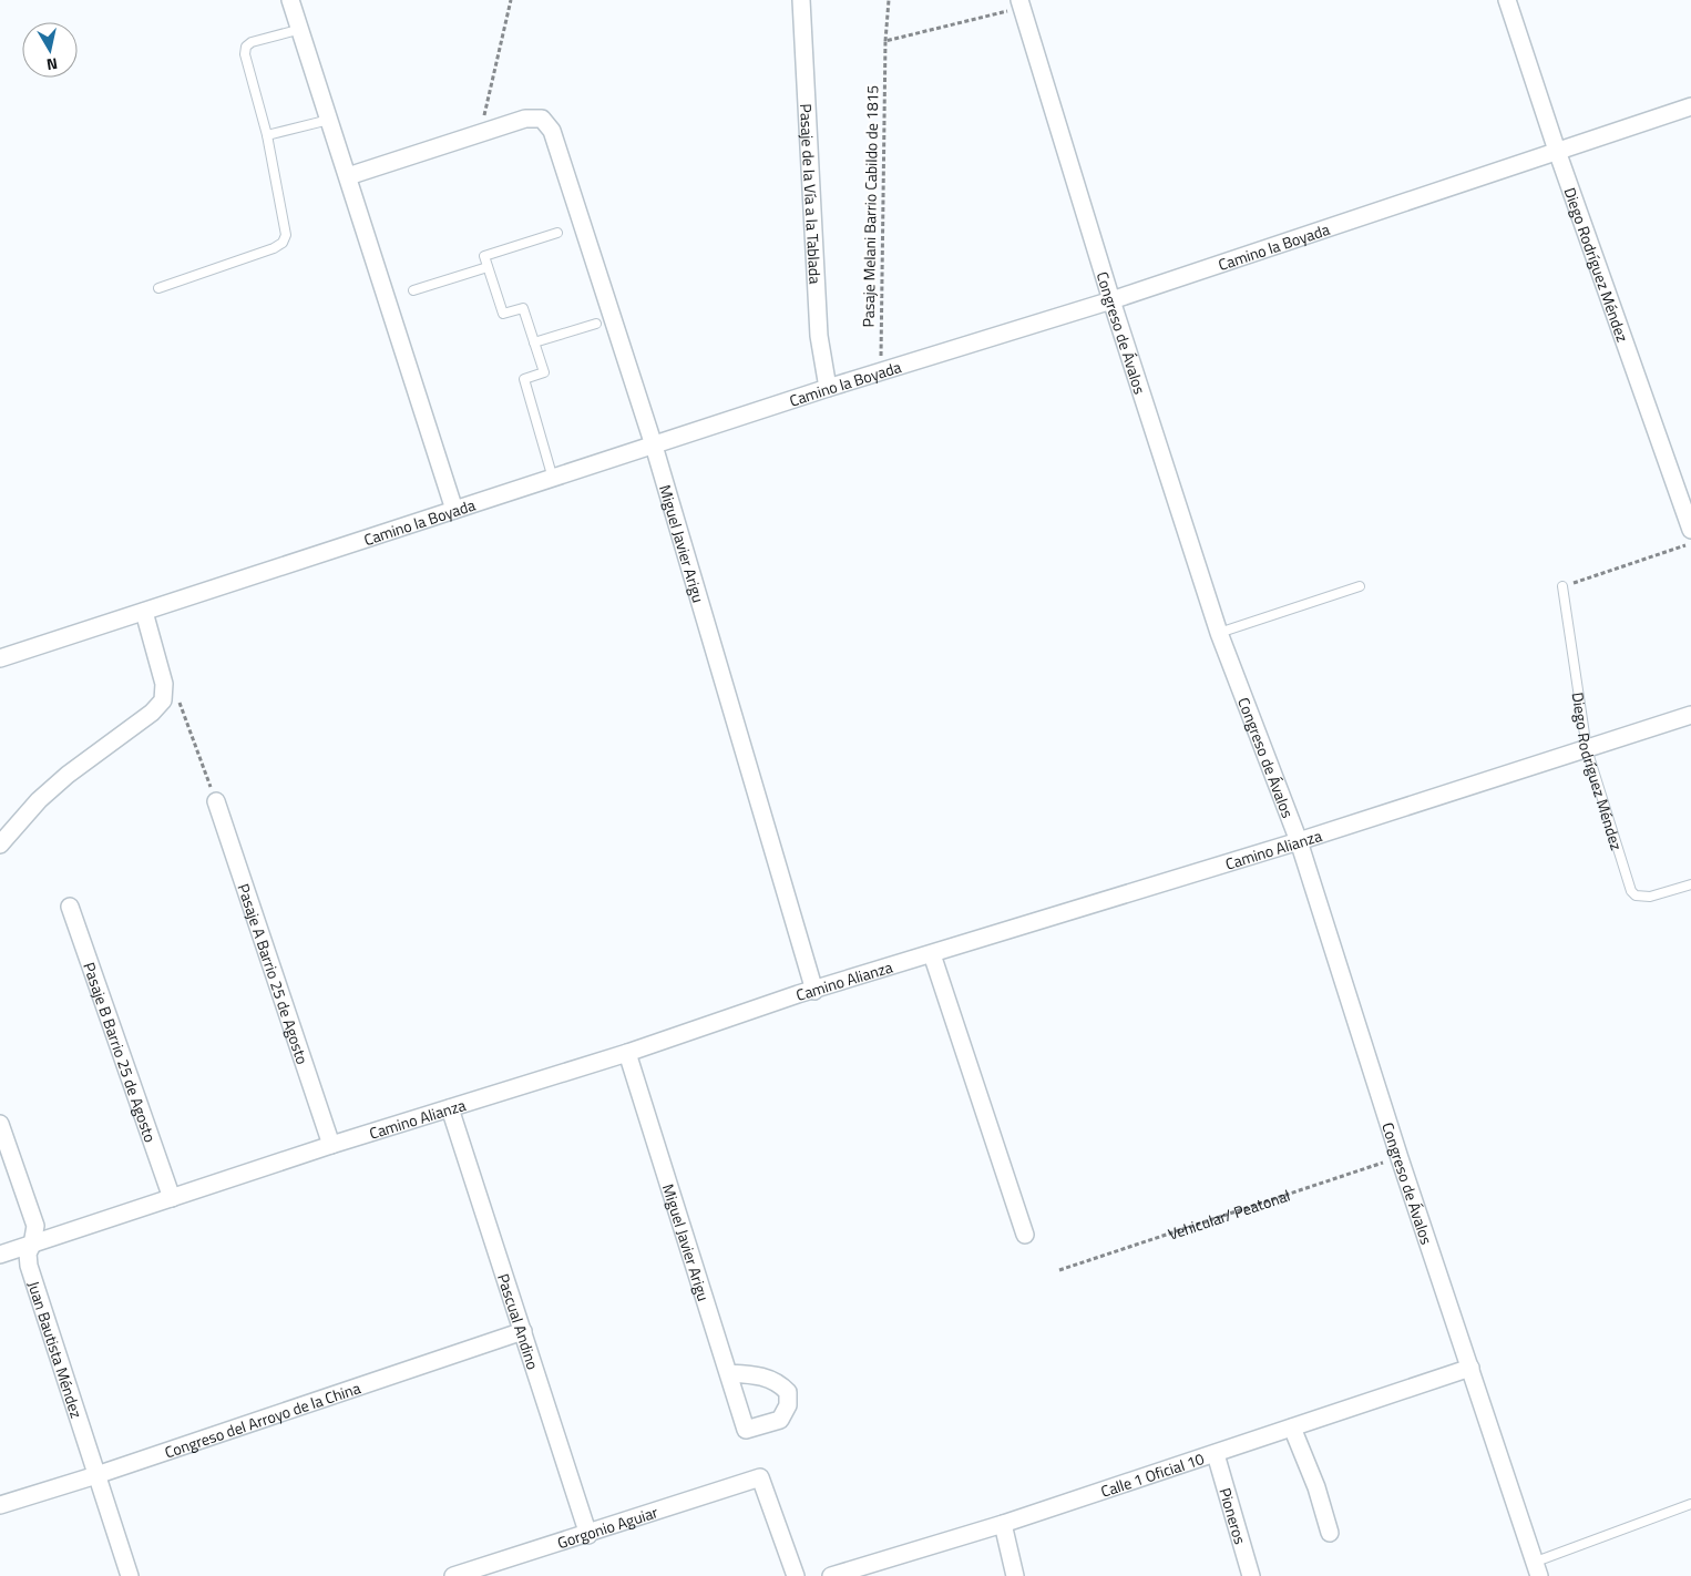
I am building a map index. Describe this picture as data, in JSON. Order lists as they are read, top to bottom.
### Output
{
  "streets": {
    "street": [
      "Pasaje de la Vía a la Tablada",
      "Camino la Boyada",
      "Diego Rodríguez Méndez",
      "Congreso de Ávalos",
      "Miguel Javier Arigu",
      "Camino Alianza",
      "Pasaje A Barrio 25 de Agosto",
      "Pasaje B Barrio 25 de Agosto",
      "Pascual Andino",
      "Juan Bautista Méndez",
      "Congreso del Arroyo de la China",
      "Calle 1 Oficial 10",
      "Pioneros",
      "Gorgonio Aguiar"
    ],
    "path": ["Pasaje Melani Barrio Cabildo de 1815", "Vehicular/ Peatonal"]
  },
  "crossings": [
    ["Pasaje de la Vía a la Tablada", "Camino la Boyada"],
    ["Pasaje Melani Barrio Cabildo de 1815", "Camino la Boyada"],
    ["Camino la Boyada", "Diego Rodríguez Méndez"],
    ["Camino la Boyada", "Congreso de Ávalos"],
    ["Camino la Boyada", "Miguel Javier Arigu"],
    ["Diego Rodríguez Méndez", "Camino Alianza"],
    ["Congreso de Ávalos", "Camino Alianza"],
    ["Congreso de Ávalos", "Vehicular/ Peatonal"],
    ["Congreso de Ávalos", "Calle 1 Oficial 10"],
    ["Miguel Javier Arigu", "Camino Alianza"],
    ["Camino Alianza", "Pasaje A Barrio 25 de Agosto"],
    ["Camino Alianza", "Pasaje B Barrio 25 de Agosto"],
    ["Camino Alianza", "Pascual Andino"],
    ["Camino Alianza", "Juan Bautista Méndez"],
    ["Pascual Andino", "Congreso del Arroyo de la China"],
    ["Pascual Andino", "Gorgonio Aguiar"],
    ["Juan Bautista Méndez", "Congreso del Arroyo de la China"],
    ["Calle 1 Oficial 10", "Pioneros"]
  ],
  "north": "bottom"
}
